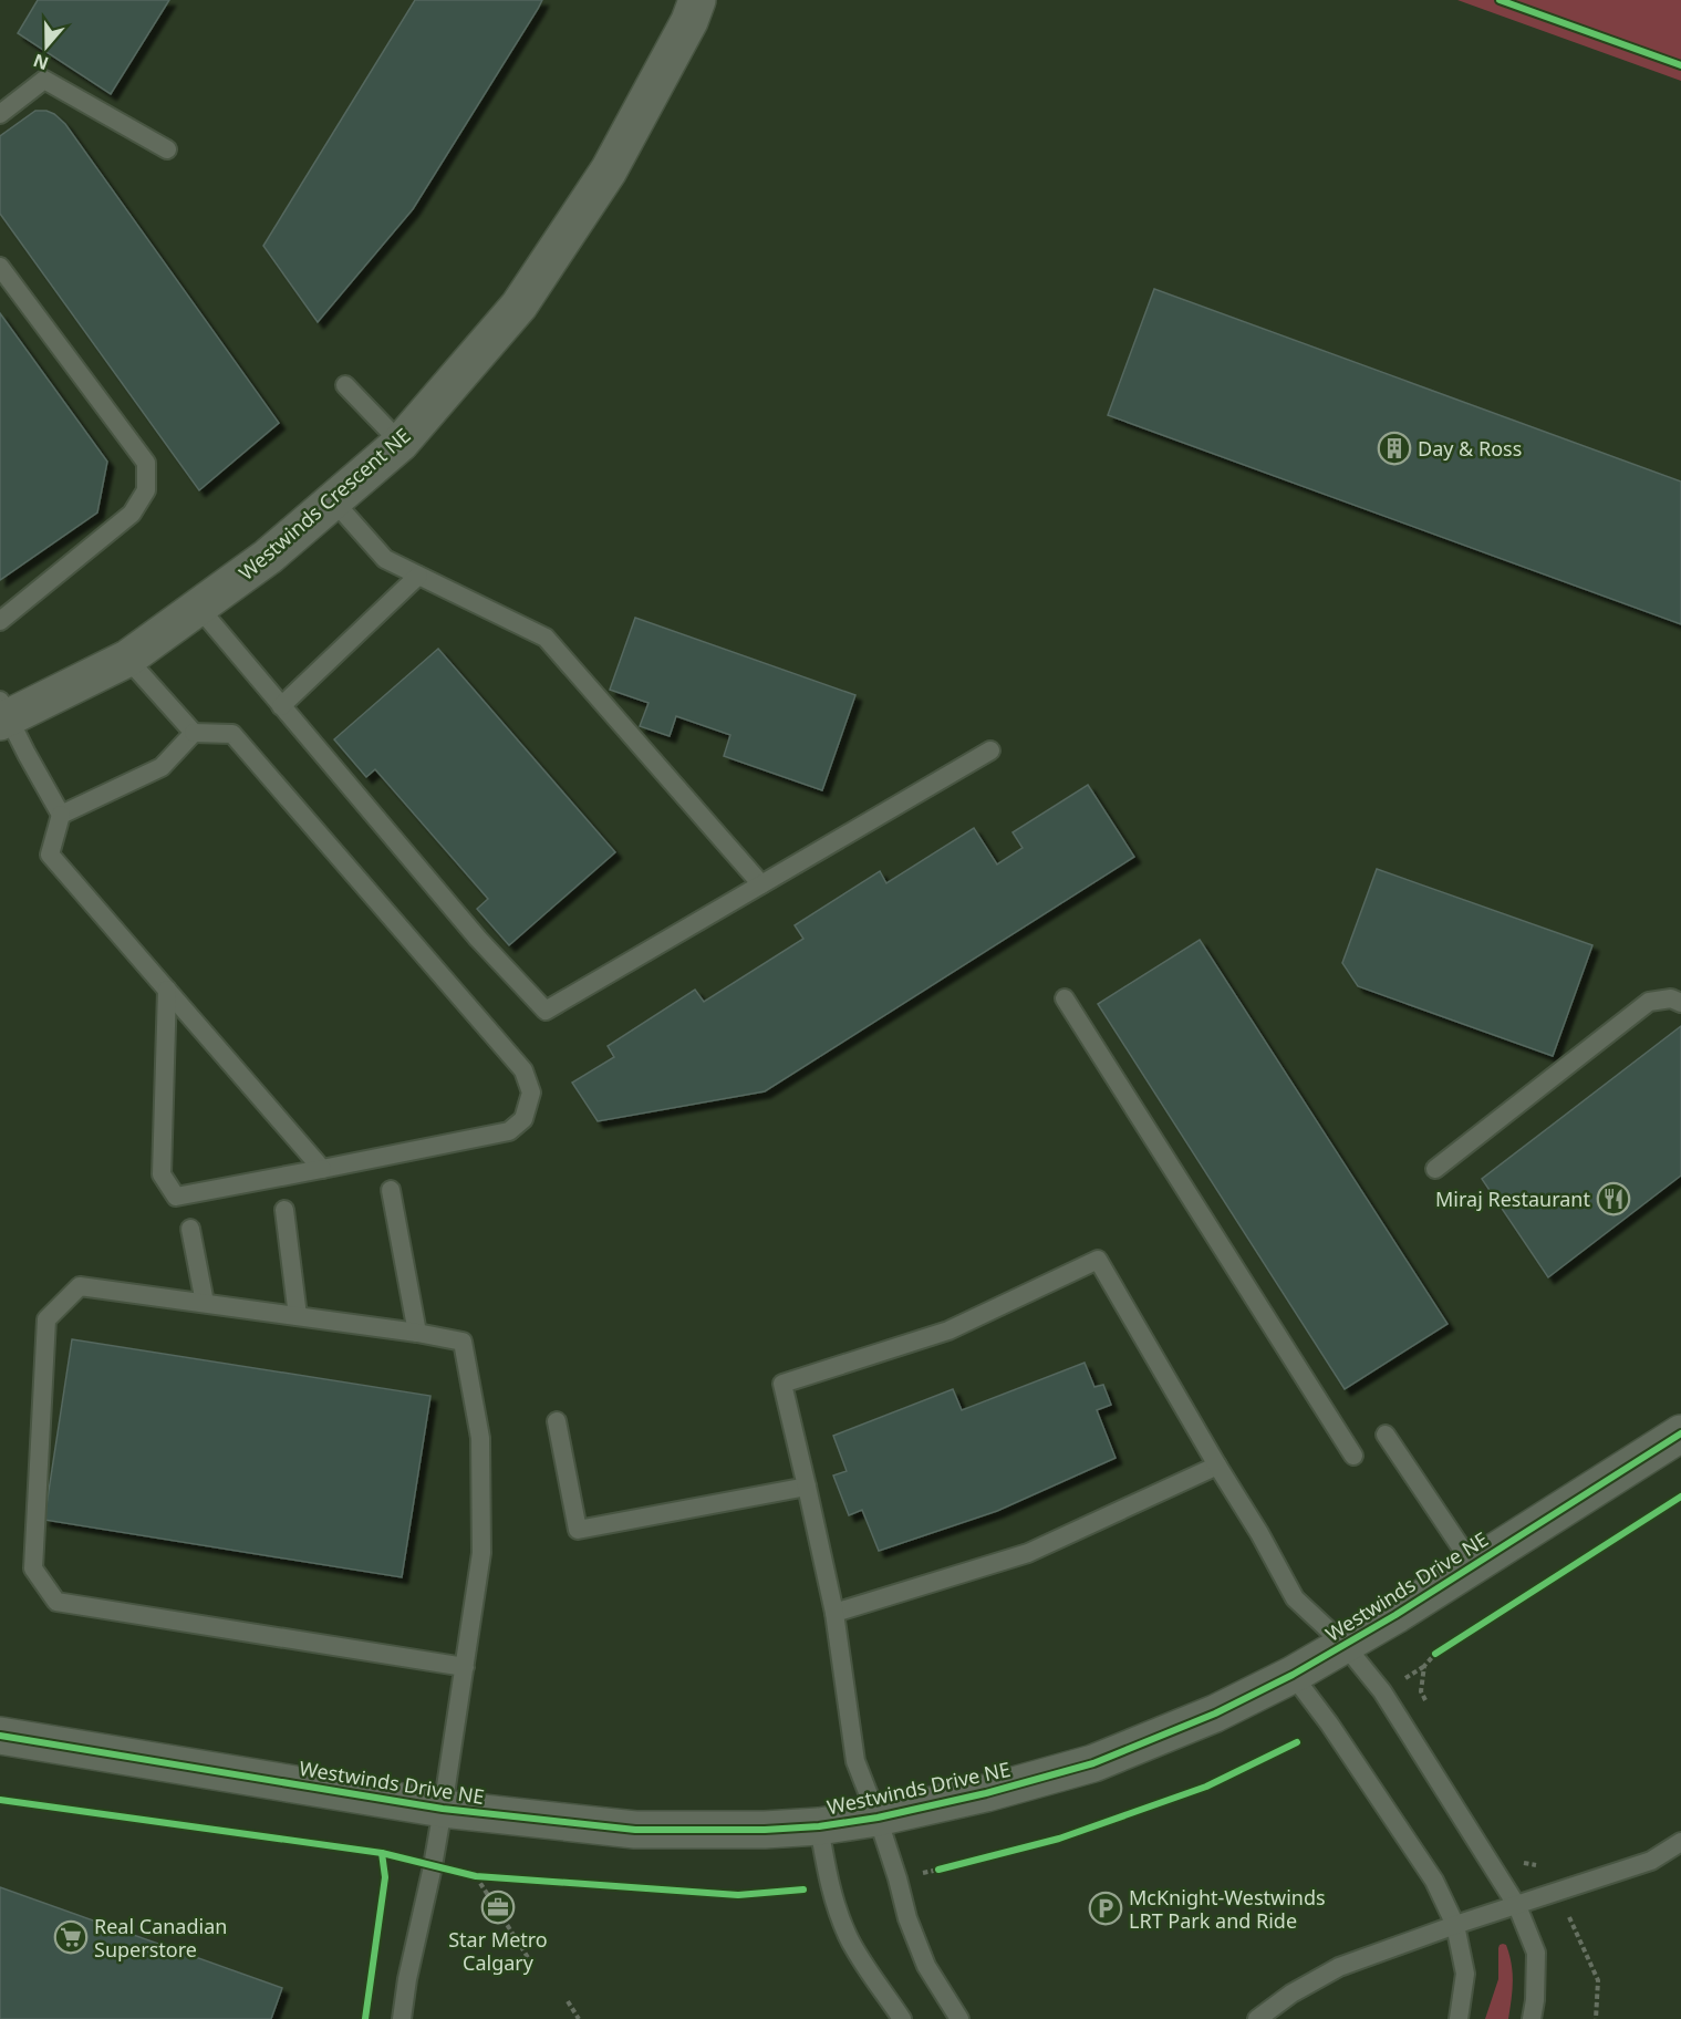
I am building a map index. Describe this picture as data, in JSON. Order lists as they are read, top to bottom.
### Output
{
  "streets": {
    "street": ["Westwinds Crescent NE", "Westwinds Drive NE"]
  },
  "places": {
    "building": ["Day & Ross"],
    "restaurant": ["Miraj Restaurant"],
    "office": ["Star Metro Calgary"],
    "parking": ["McKnight-Westwinds LRT Park and Ride"],
    "supermarket": ["Real Canadian Superstore"]
  },
  "north": "bottom"
}
